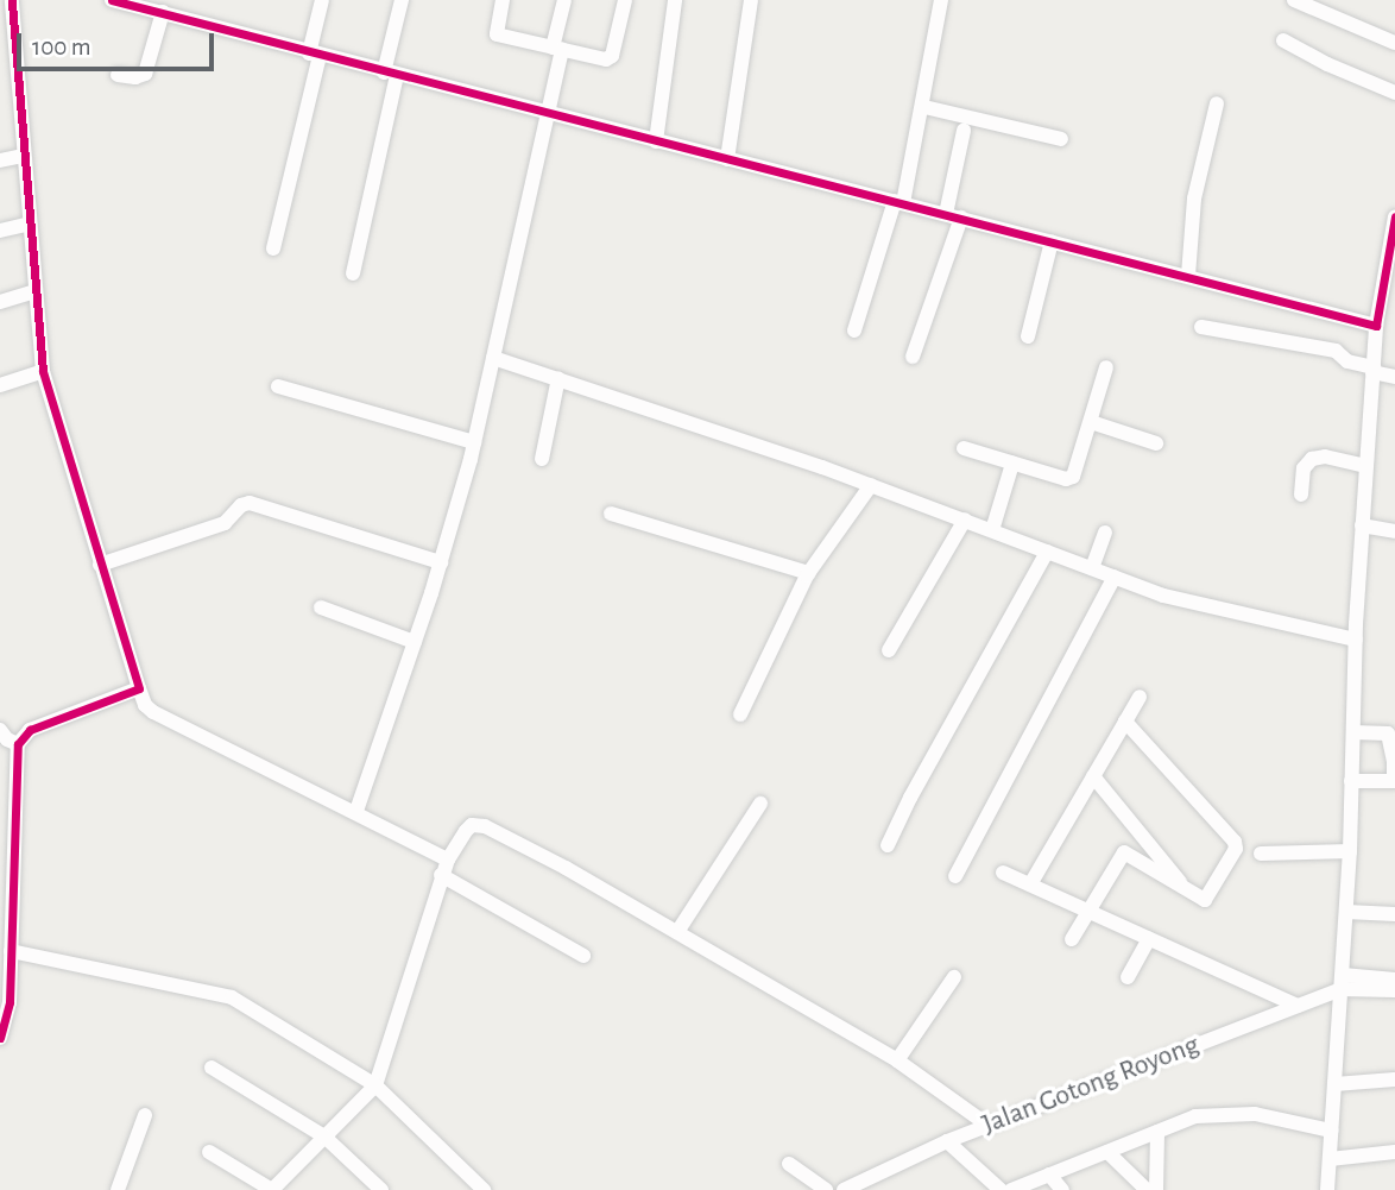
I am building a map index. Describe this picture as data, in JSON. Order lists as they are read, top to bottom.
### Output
{
  "streets": {
    "street": ["Jalan Gotong Royong"]
  },
  "scale_bar": "100 m"
}
